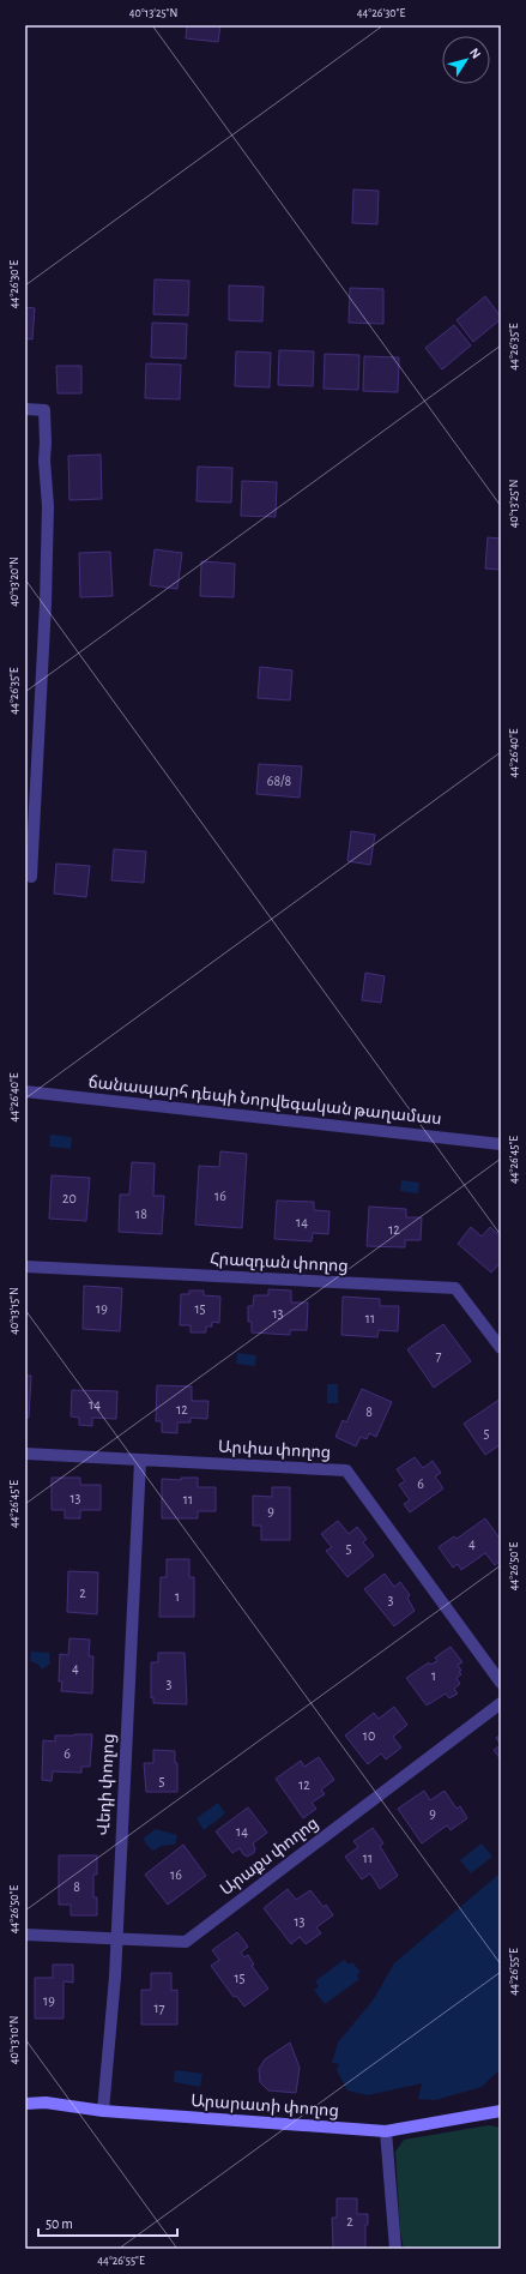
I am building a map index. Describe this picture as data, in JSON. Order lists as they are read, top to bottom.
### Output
{
  "streets": {
    "street": [
      "ճանապարհ դեպի Նորվեգական թաղամաս",
      "Հրազդան փողոց",
      "Արփա փողոց",
      "Վեդի փողոց",
      "Արաքս փողոց",
      "Արարատի փողոց"
    ]
  },
  "crossings": [
    ["Արփա փողոց", "Վեդի փողոց"],
    ["Վեդի փողոց", "Արաքս փողոց"],
    ["Վեդի փողոց", "Արարատի փողոց"]
  ],
  "house_numbers": [
    "68/8",
    "16",
    "20",
    "18",
    "14",
    "12",
    "19",
    "15",
    "13",
    "11",
    "7",
    "14",
    "12",
    "8",
    "5",
    "6",
    "13",
    "11",
    "9",
    "4",
    "5",
    "2",
    "1",
    "3",
    "4",
    "1",
    "3",
    "10",
    "6",
    "5",
    "12",
    "9",
    "14",
    "11",
    "16",
    "8",
    "13",
    "15",
    "19",
    "17",
    "2"
  ],
  "scale_bar": "50 m",
  "north": "top right",
  "coordinates": [
    "40°13'25\"N",
    "44°26'30\"E",
    "44°26'35\"E",
    "40°13'20\"N",
    "44°26'40\"E",
    "44°26'45\"E",
    "40°13'15\"N",
    "44°26'50\"E",
    "44°26'55\"E",
    "40°13'10\"N"
  ]
}
